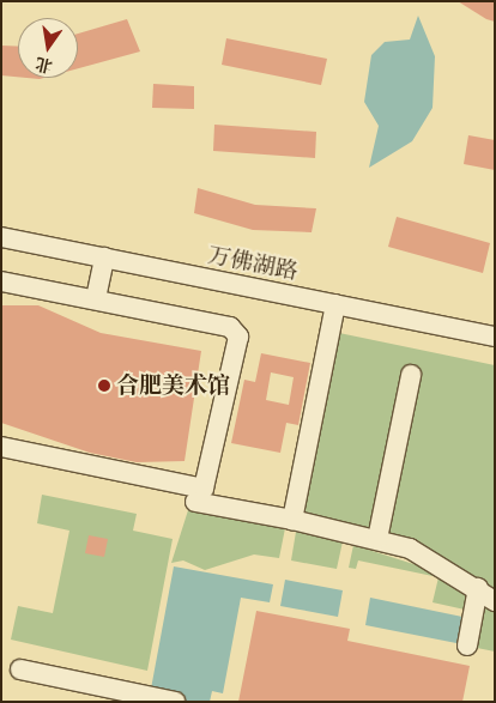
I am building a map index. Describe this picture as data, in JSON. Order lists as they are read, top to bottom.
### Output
{
  "streets": {
    "street": ["万佛湖路"]
  },
  "places": ["合肥美术馆"],
  "north": "bottom"
}
